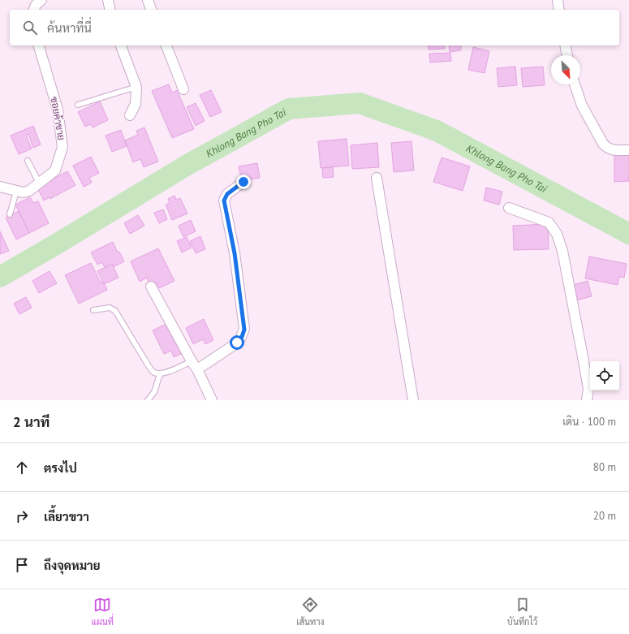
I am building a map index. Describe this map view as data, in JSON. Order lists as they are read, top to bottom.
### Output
{
  "streets": {
    "street": ["ซอยค้าขาย"]
  },
  "water": ["Khlong Bang Pho Tai"],
  "north": "bottom right",
  "page": {
    "search": "ค้นหาที่นี่",
    "heading": ["2 นาที", "เดิน · 100 m"],
    "list": [
      ["ตรงไป", "80 m"],
      ["เลี้ยวขวา", "20 m"],
      "ถึงจุดหมาย"
    ],
    "nav": ["แผนที่", "เส้นทาง", "บันทึกไว้"]
  }
}
